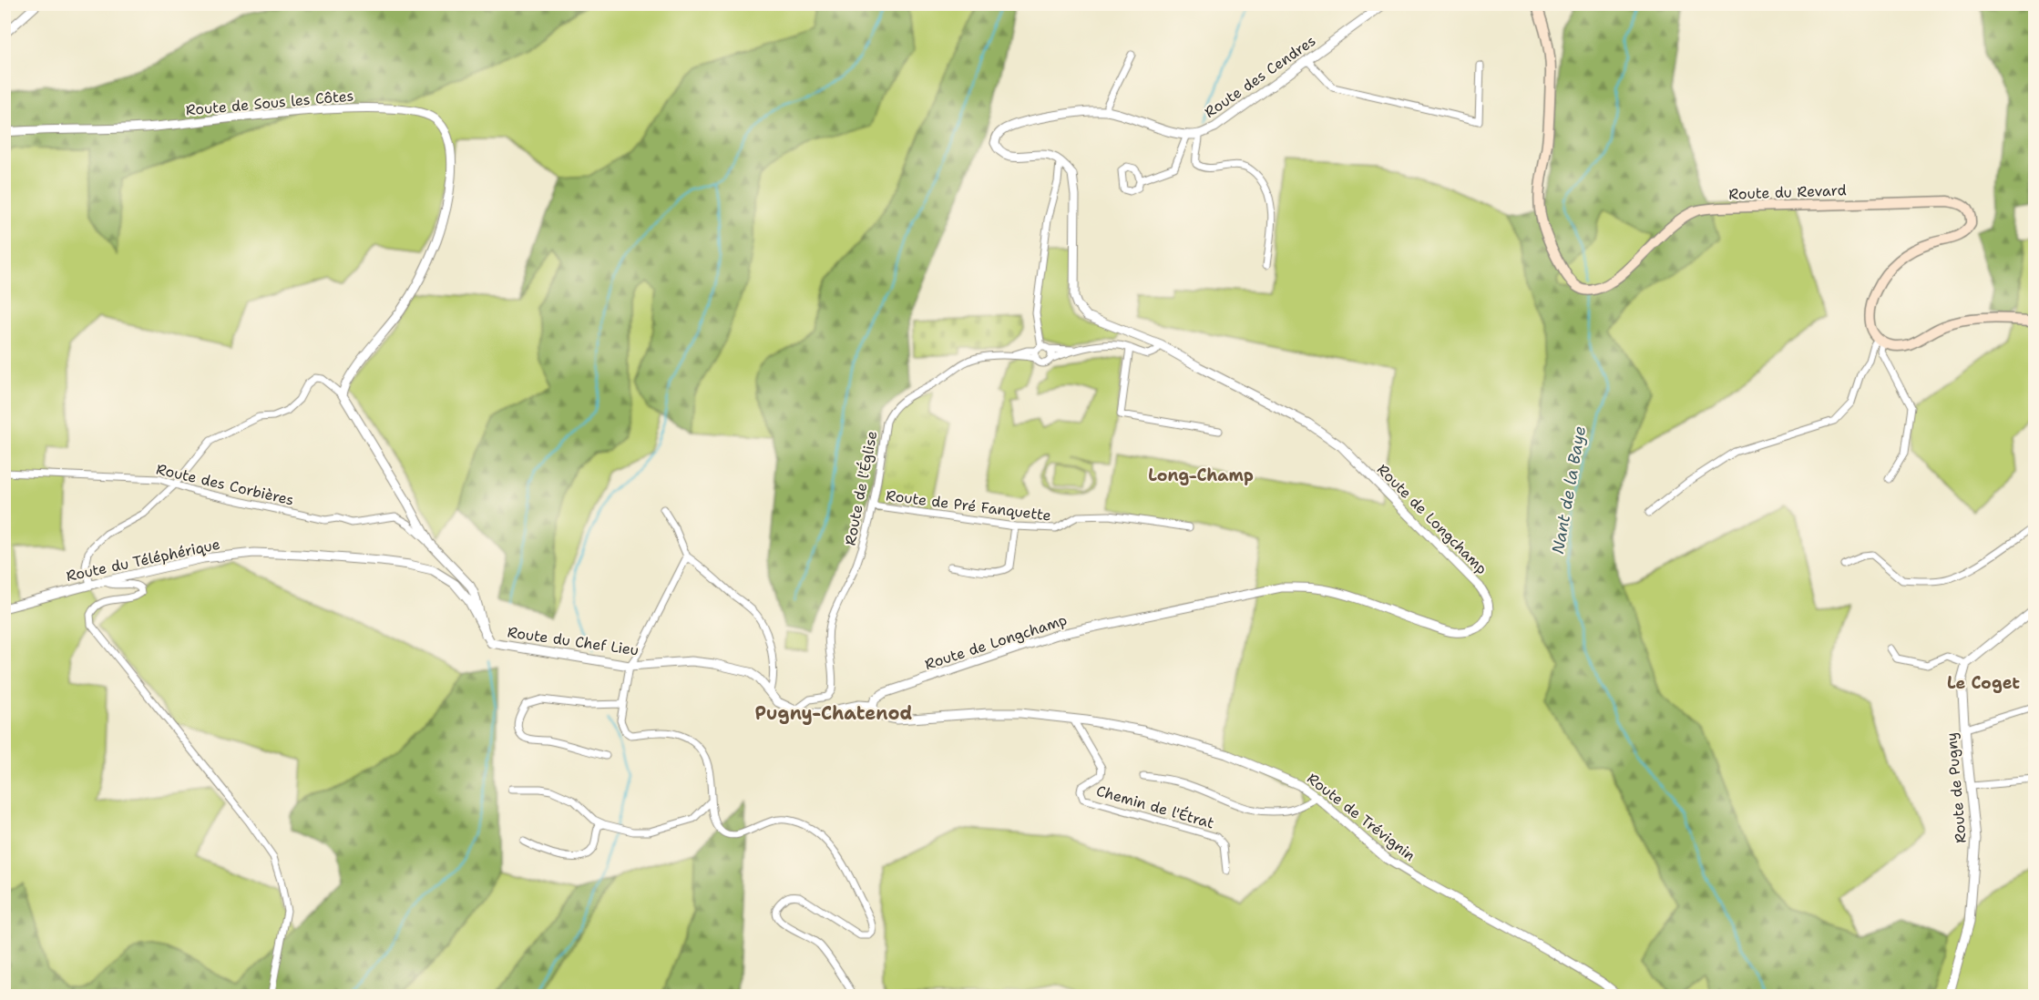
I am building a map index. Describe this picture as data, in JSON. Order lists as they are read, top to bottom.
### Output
{
  "streets": {
    "main road": ["Route du Revard"],
    "street": [
      "Route des Cendres",
      "Route de Sous les Côtes",
      "Route des Corbières",
      "Route de l'Église",
      "Route de Pré Fanquette",
      "Route de Longchamp",
      "Route du Téléphérique",
      "Route du Chef Lieu",
      "Route de Pugny",
      "Chemin de l'Étrat",
      "Route de Trévignin"
    ]
  },
  "crossings": [
    ["Route des Cendres", "Route de Longchamp"],
    ["Route de l'Église", "Route de Pré Fanquette"],
    ["Route de Longchamp", "Route de Trévignin"],
    ["Route du Téléphérique", "Route du Chef Lieu"],
    ["Chemin de l'Étrat", "Route de Trévignin"]
  ],
  "districts": ["Long-Champ", "Le Coget", "Pugny-Chatenod"],
  "water": ["Nant de la Baye"]
}
